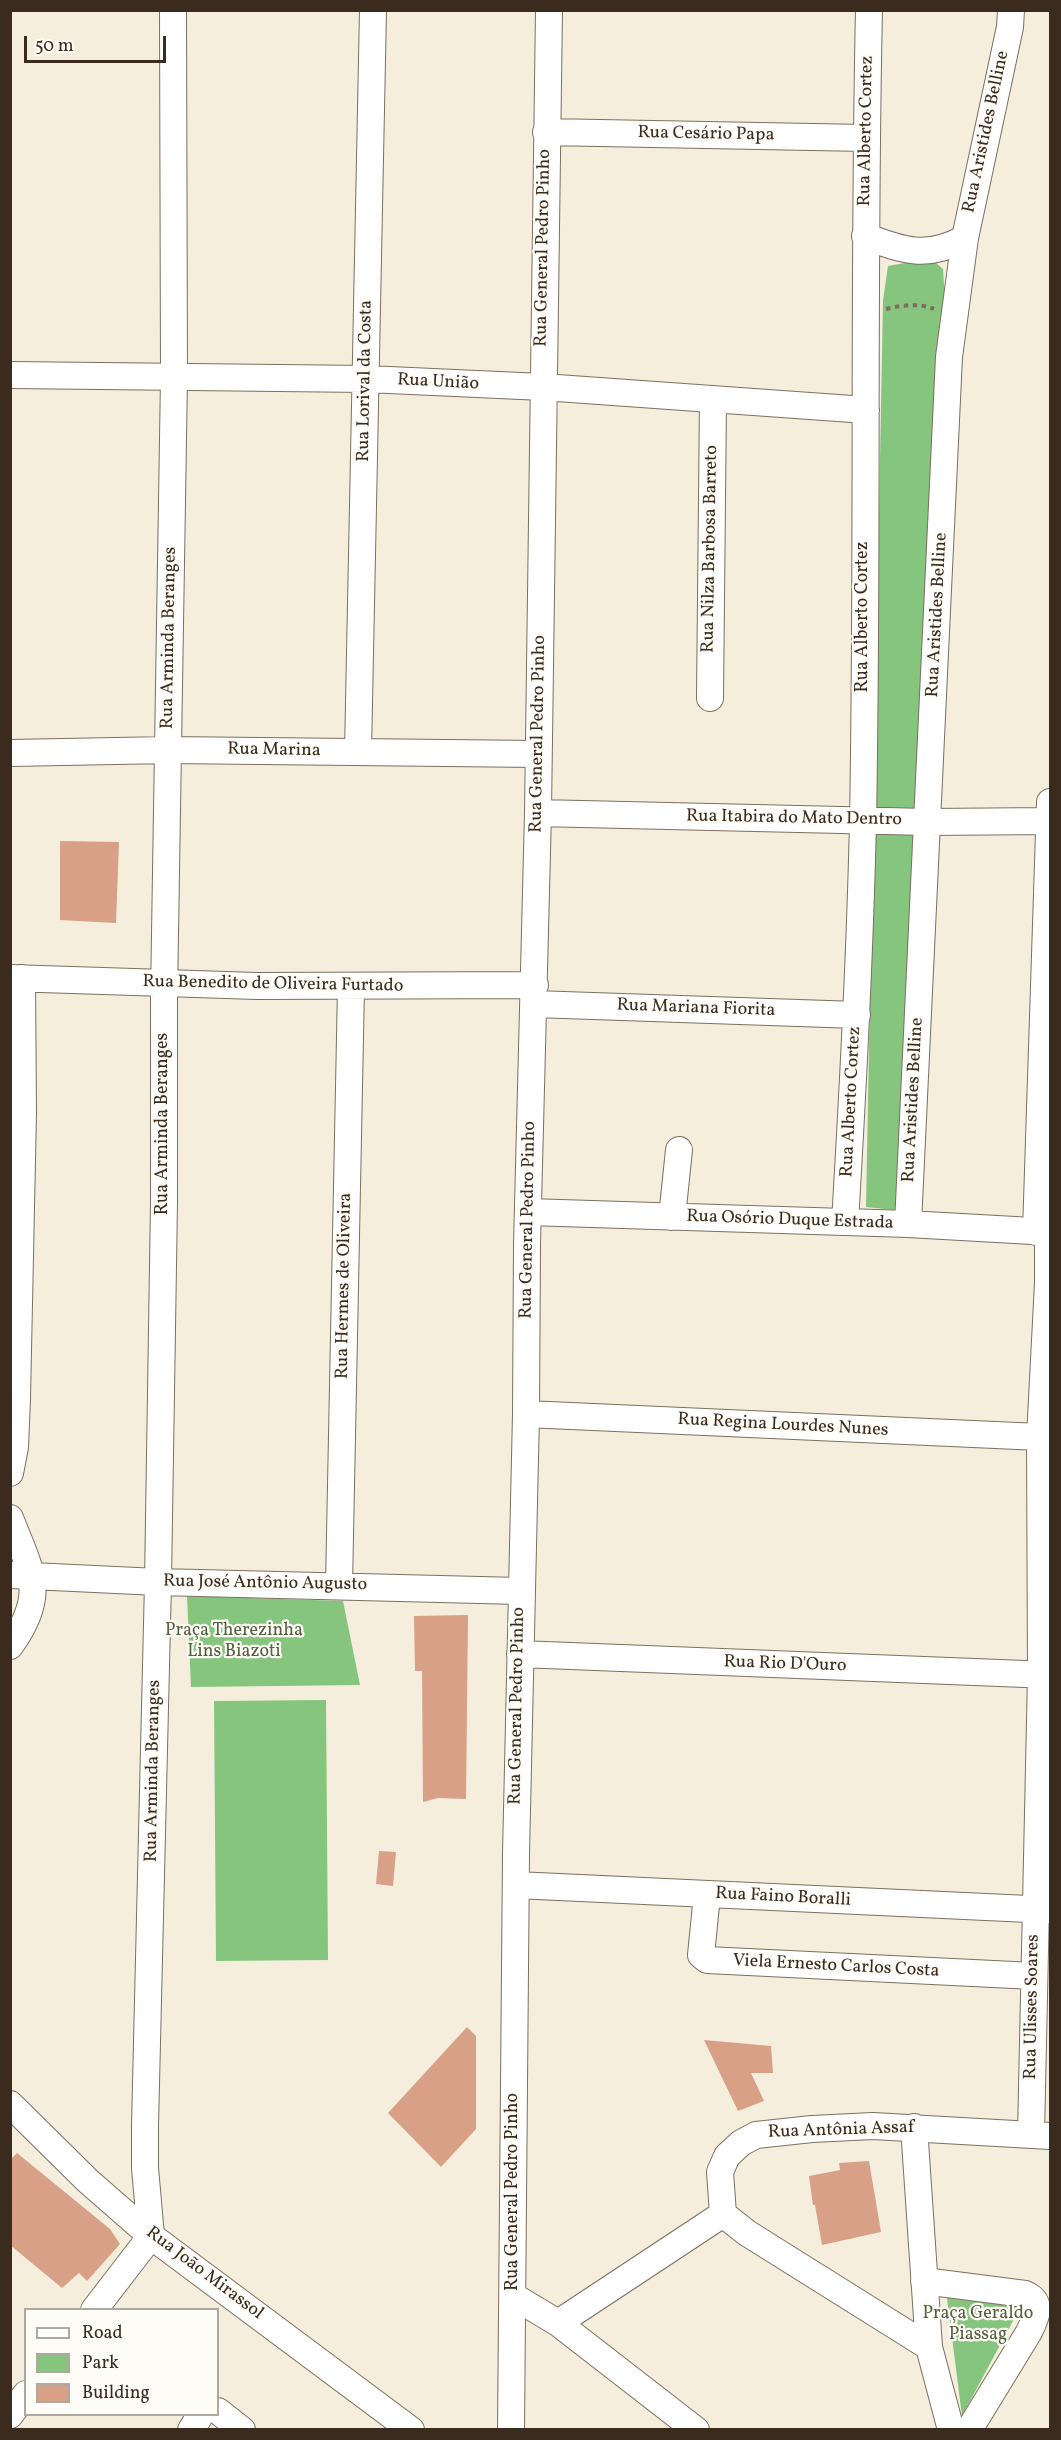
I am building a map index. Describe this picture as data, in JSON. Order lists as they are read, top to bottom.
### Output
{
  "streets": {
    "street": [
      "Rua Alberto Cortez",
      "Rua Aristides Belline",
      "Rua Cesário Papa",
      "Rua General Pedro Pinho",
      "Rua Lorival da Costa",
      "Rua União",
      "Rua Nilza Barbosa Barreto",
      "Rua Arminda Beranges",
      "Rua Marina",
      "Rua Itabira do Mato Dentro",
      "Rua Benedito de Oliveira Furtado",
      "Rua Mariana Fiorita",
      "Rua Osório Duque Estrada",
      "Rua Hermes de Oliveira",
      "Rua Regina Lourdes Nunes",
      "Rua José Antônio Augusto",
      "Rua Rio D'Ouro",
      "Rua Faino Boralli",
      "Viela Ernesto Carlos Costa",
      "Rua Ulisses Soares",
      "Rua Antônia Assaf",
      "Rua João Mirassol"
    ]
  },
  "crossings": [
    ["Rua Alberto Cortez", "Rua Cesário Papa"],
    ["Rua Alberto Cortez", "Rua União"],
    ["Rua Alberto Cortez", "Rua Itabira do Mato Dentro"],
    ["Rua Alberto Cortez", "Rua Mariana Fiorita"],
    ["Rua Alberto Cortez", "Rua Osório Duque Estrada"],
    ["Rua Aristides Belline", "Rua Itabira do Mato Dentro"],
    ["Rua Aristides Belline", "Rua Osório Duque Estrada"],
    ["Rua Cesário Papa", "Rua General Pedro Pinho"],
    ["Rua General Pedro Pinho", "Rua União"],
    ["Rua General Pedro Pinho", "Rua Marina"],
    ["Rua General Pedro Pinho", "Rua Itabira do Mato Dentro"],
    ["Rua General Pedro Pinho", "Rua Benedito de Oliveira Furtado"],
    ["Rua General Pedro Pinho", "Rua Mariana Fiorita"],
    ["Rua General Pedro Pinho", "Rua Osório Duque Estrada"],
    ["Rua General Pedro Pinho", "Rua Regina Lourdes Nunes"],
    ["Rua General Pedro Pinho", "Rua José Antônio Augusto"],
    ["Rua General Pedro Pinho", "Rua Rio D'Ouro"],
    ["Rua General Pedro Pinho", "Rua Faino Boralli"],
    ["Rua Lorival da Costa", "Rua União"],
    ["Rua Lorival da Costa", "Rua Marina"],
    ["Rua União", "Rua Nilza Barbosa Barreto"],
    ["Rua União", "Rua Arminda Beranges"],
    ["Rua Arminda Beranges", "Rua Marina"],
    ["Rua Arminda Beranges", "Rua Benedito de Oliveira Furtado"],
    ["Rua Arminda Beranges", "Rua José Antônio Augusto"],
    ["Rua Arminda Beranges", "Rua João Mirassol"],
    ["Rua Itabira do Mato Dentro", "Rua Ulisses Soares"],
    ["Rua Benedito de Oliveira Furtado", "Rua Mariana Fiorita"],
    ["Rua Benedito de Oliveira Furtado", "Rua Hermes de Oliveira"],
    ["Rua Osório Duque Estrada", "Rua Ulisses Soares"],
    ["Rua Hermes de Oliveira", "Rua José Antônio Augusto"],
    ["Rua Regina Lourdes Nunes", "Rua Ulisses Soares"],
    ["Rua Rio D'Ouro", "Rua Ulisses Soares"],
    ["Rua Faino Boralli", "Viela Ernesto Carlos Costa"],
    ["Rua Faino Boralli", "Rua Ulisses Soares"],
    ["Viela Ernesto Carlos Costa", "Rua Ulisses Soares"],
    ["Rua Ulisses Soares", "Rua Antônia Assaf"]
  ],
  "parks": ["Praça Therezinha Lins Biazoti", "Praça Geraldo Piassag"],
  "legend": ["Road", "Park", "Building"],
  "scale_bar": "50 m"
}
